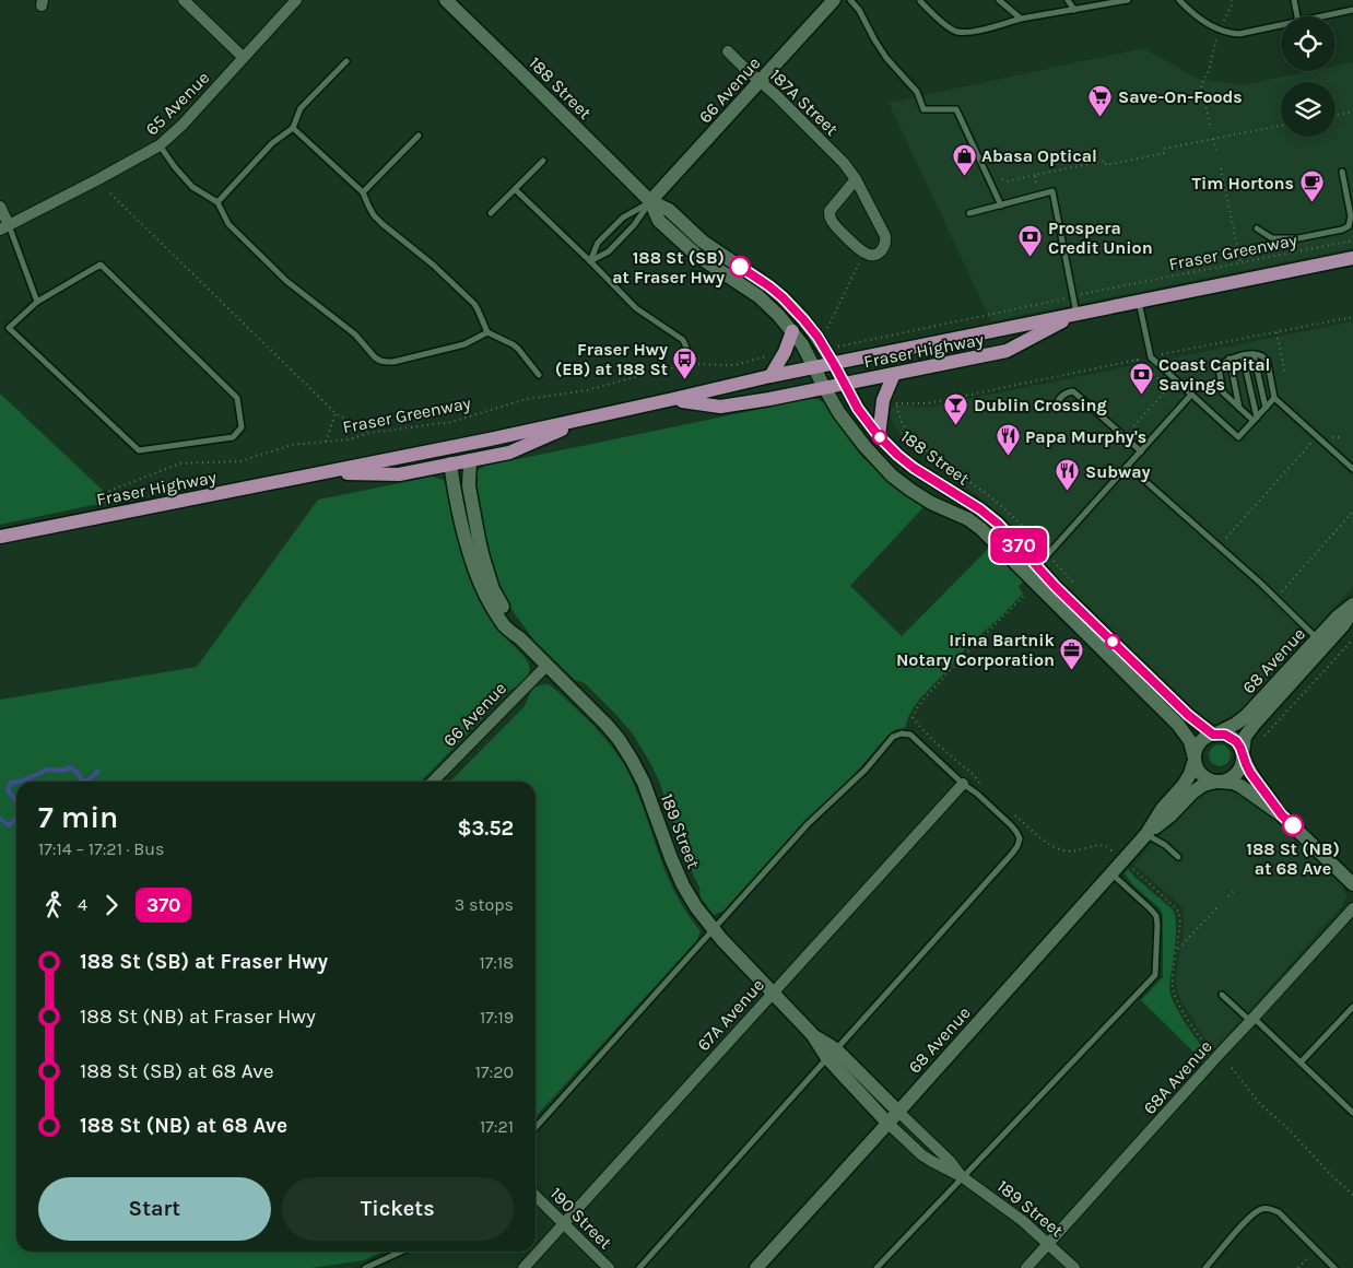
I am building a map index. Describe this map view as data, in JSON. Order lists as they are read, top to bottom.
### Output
{
  "streets": {
    "main road": ["Fraser Highway"],
    "street": [
      "188 Street",
      "66 Avenue",
      "187A Street",
      "65 Avenue",
      "68 Avenue",
      "189 Street",
      "67A Avenue",
      "68A Avenue",
      "190 Street"
    ],
    "path": ["Fraser Greenway"]
  },
  "crossings": [
    ["188 Street", "66 Avenue"],
    ["188 Street", "Fraser Highway"],
    ["188 Street", "68 Avenue"],
    ["66 Avenue", "187A Street"],
    ["66 Avenue", "189 Street"],
    ["Fraser Highway", "189 Street"],
    ["68 Avenue", "189 Street"],
    ["189 Street", "67A Avenue"],
    ["189 Street", "68A Avenue"],
    ["67A Avenue", "190 Street"]
  ],
  "places": {
    "supermarket": ["Save-On-Foods"],
    "shop": ["Abasa Optical"],
    "cafe": ["Tim Hortons"],
    "bank": ["Prospera Credit Union", "Coast Capital Savings"],
    "other": ["188 St (SB) at Fraser Hwy", "188 St (NB) at 68 Ave"],
    "bus stop": ["Fraser Hwy (EB) at 188 St"],
    "bar": ["Dublin Crossing"],
    "restaurant": ["Papa Murphy's", "Subway"],
    "office": ["Irina Bartnik Notary Corporation"]
  },
  "lines": ["bus line 370"],
  "page": {
    "on_map": "370",
    "heading": ["7 min", "17:14 – 17:21 · Bus", "$3.52"],
    "legs": ["4", "370", "3 stops"],
    "list": [
      {
        "name": "188 St (SB) at Fraser Hwy",
        "value": "17:18"
      },
      {
        "name": "188 St (NB) at Fraser Hwy",
        "value": "17:19"
      },
      {
        "name": "188 St (SB) at 68 Ave",
        "value": "17:20"
      },
      {
        "name": "188 St (NB) at 68 Ave",
        "value": "17:21"
      }
    ],
    "buttons": ["Start", "Tickets"]
  }
}
